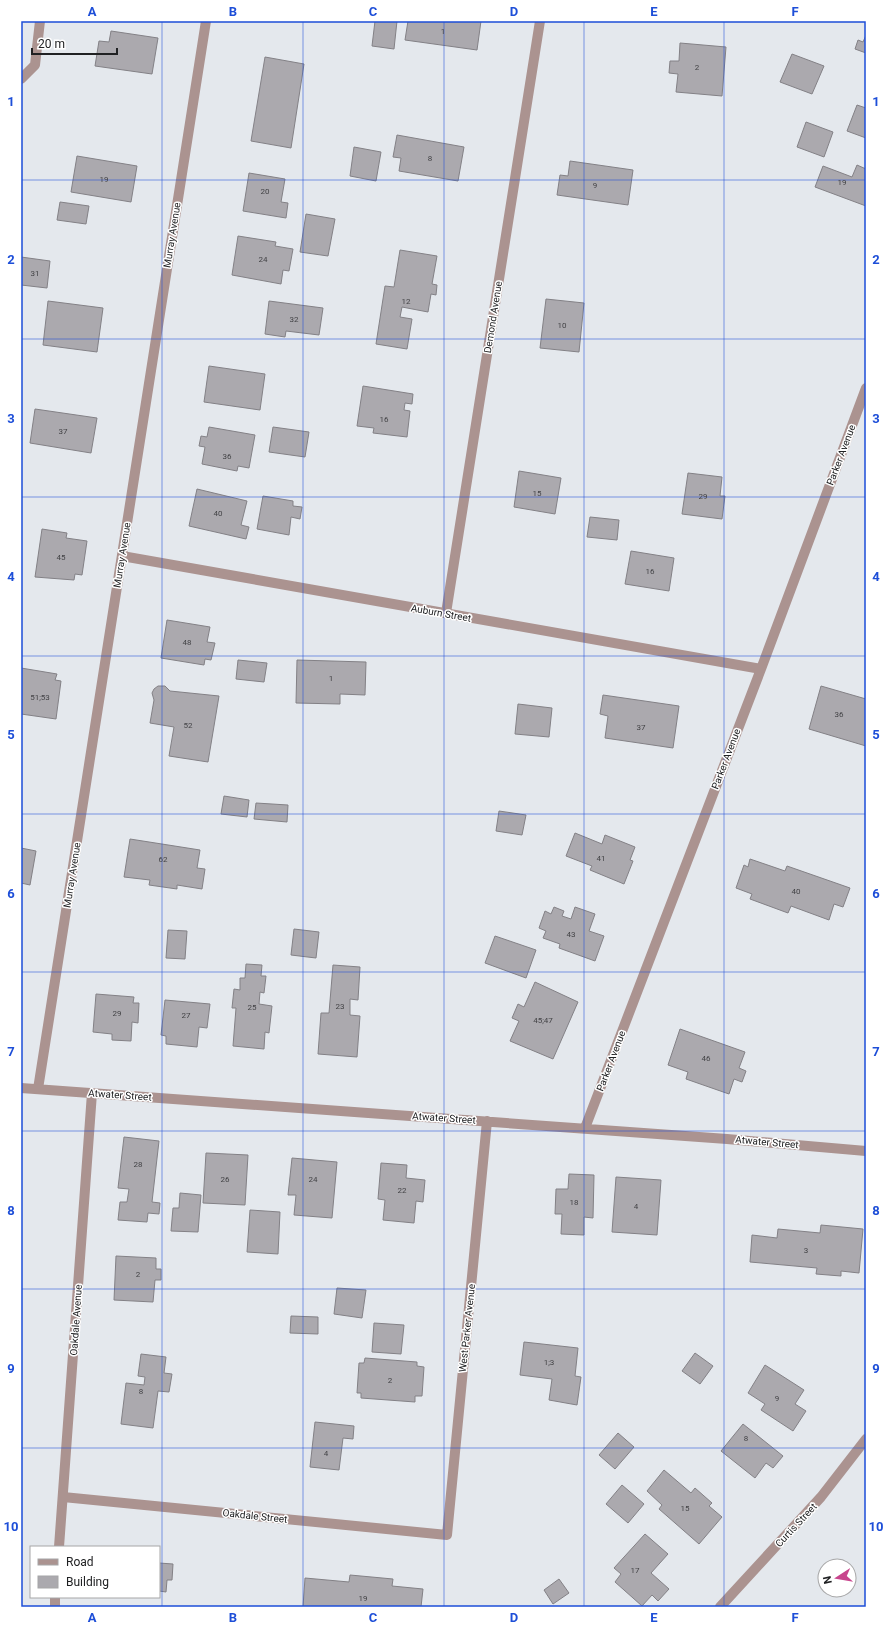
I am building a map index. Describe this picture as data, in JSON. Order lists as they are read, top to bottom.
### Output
{
  "streets": {
    "street": [
      "Murray Avenue",
      "Demond Avenue",
      "Parker Avenue",
      "Auburn Street",
      "Atwater Street",
      "Oakdale Avenue",
      "West Parker Avenue",
      "Oakdale Street",
      "Curtis Street"
    ]
  },
  "crossings": [
    ["Murray Avenue", "Auburn Street"],
    ["Murray Avenue", "Atwater Street"],
    ["Demond Avenue", "Auburn Street"],
    ["Parker Avenue", "Auburn Street"],
    ["Parker Avenue", "Atwater Street"],
    ["Atwater Street", "Oakdale Avenue"],
    ["Atwater Street", "West Parker Avenue"],
    ["Oakdale Avenue", "Oakdale Street"],
    ["West Parker Avenue", "Oakdale Street"]
  ],
  "house_numbers": [
    "1",
    "2",
    "8",
    "19",
    "19",
    "9",
    "20",
    "24",
    "31",
    "12",
    "32",
    "10",
    "16",
    "37",
    "36",
    "15",
    "29",
    "40",
    "45",
    "16",
    "48",
    "1",
    "51;53",
    "36",
    "52",
    "37",
    "41",
    "62",
    "40",
    "43",
    "23",
    "25",
    "29",
    "27",
    "45;47",
    "46",
    "28",
    "26",
    "24",
    "22",
    "18",
    "4",
    "3",
    "2",
    "1;3",
    "2",
    "8",
    "9",
    "8",
    "4",
    "15",
    "17",
    "19"
  ],
  "legend": ["Road", "Building"],
  "scale_bar": "20 m",
  "north": "left",
  "grid": {
    "columns": [
      "A",
      "B",
      "C",
      "D",
      "E",
      "F"
    ],
    "rows": [
      "1",
      "2",
      "3",
      "4",
      "5",
      "6",
      "7",
      "8",
      "9",
      "10"
    ]
  }
}
